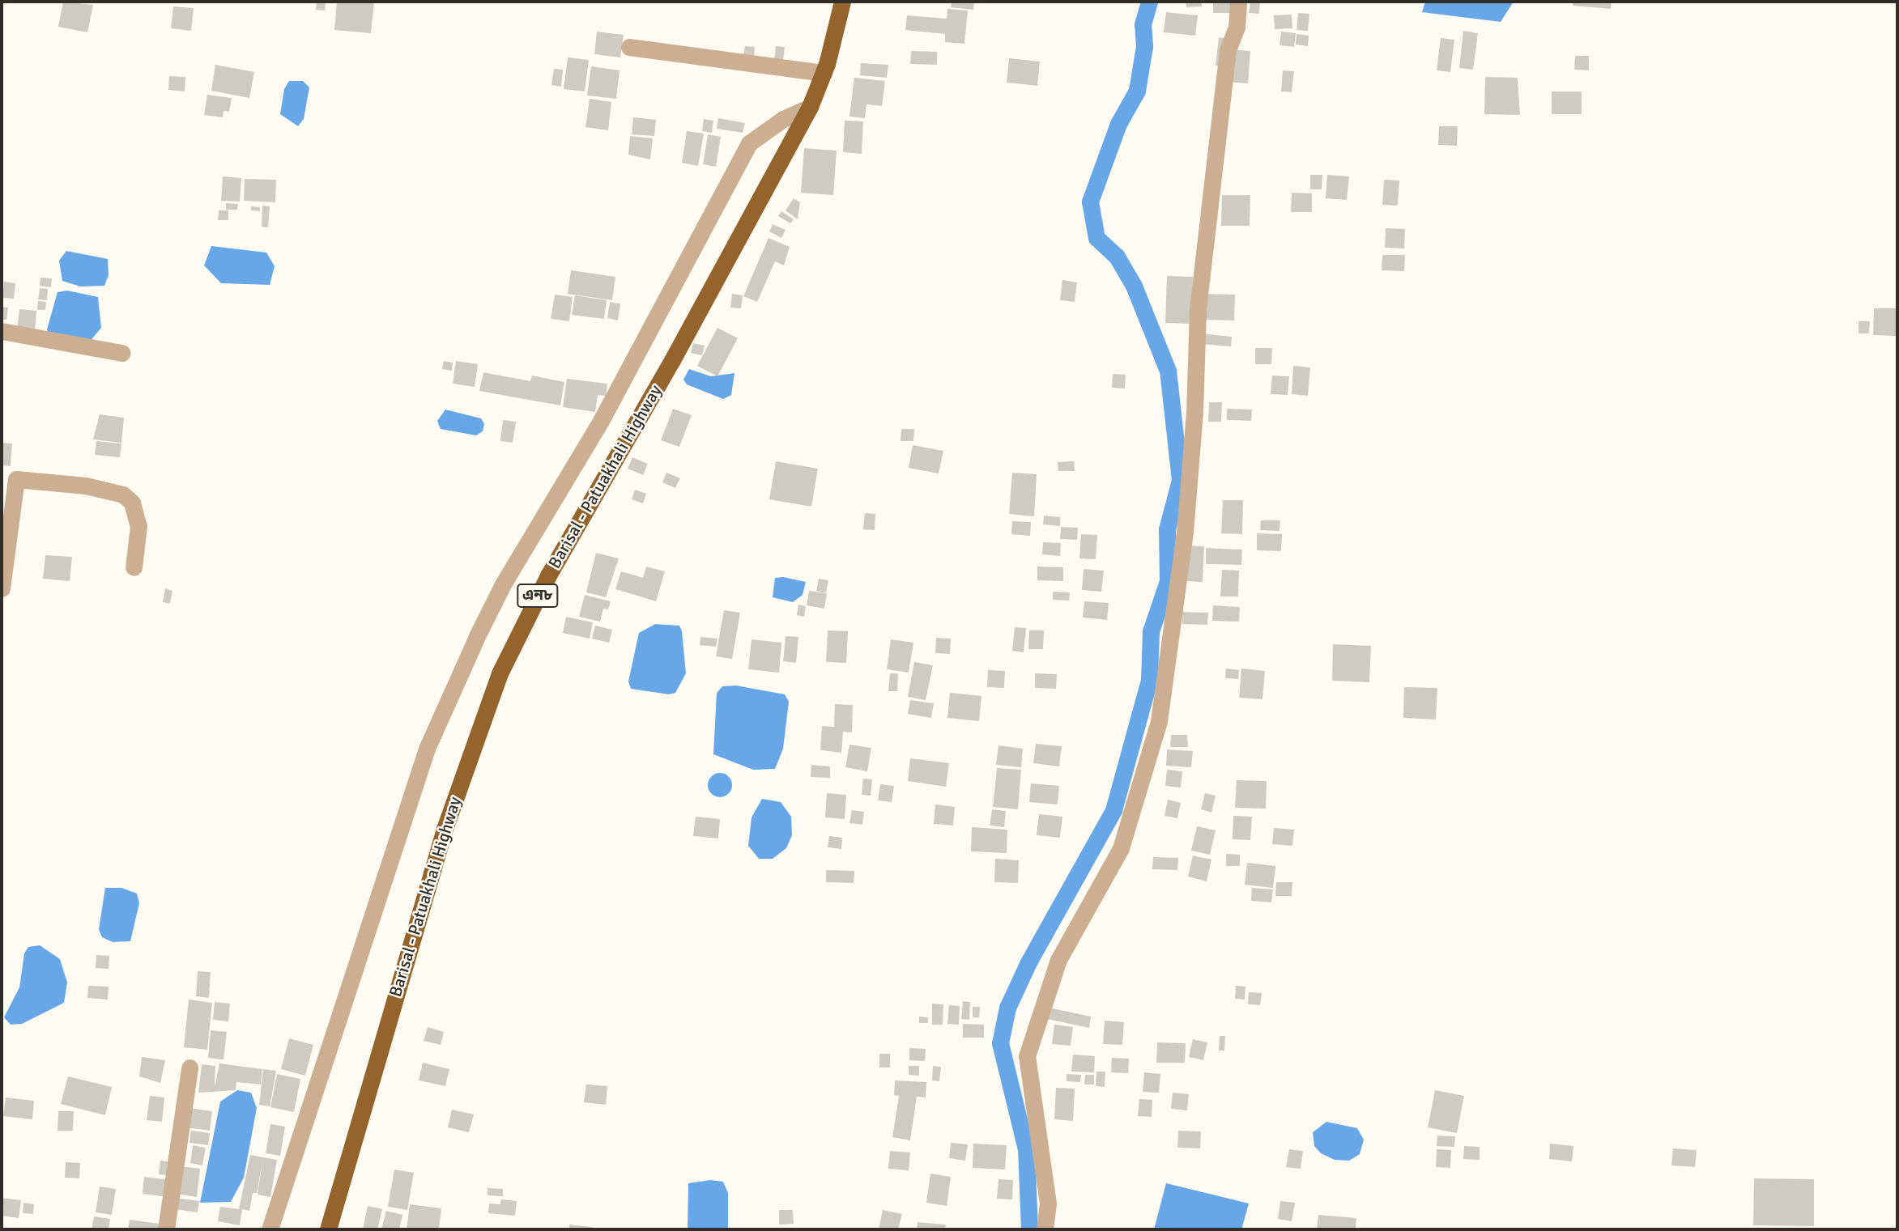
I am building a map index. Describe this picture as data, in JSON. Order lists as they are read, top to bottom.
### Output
{
  "streets": {
    "highway": ["Barisal - Patuakhali Highway", "এন৮"]
  }
}
